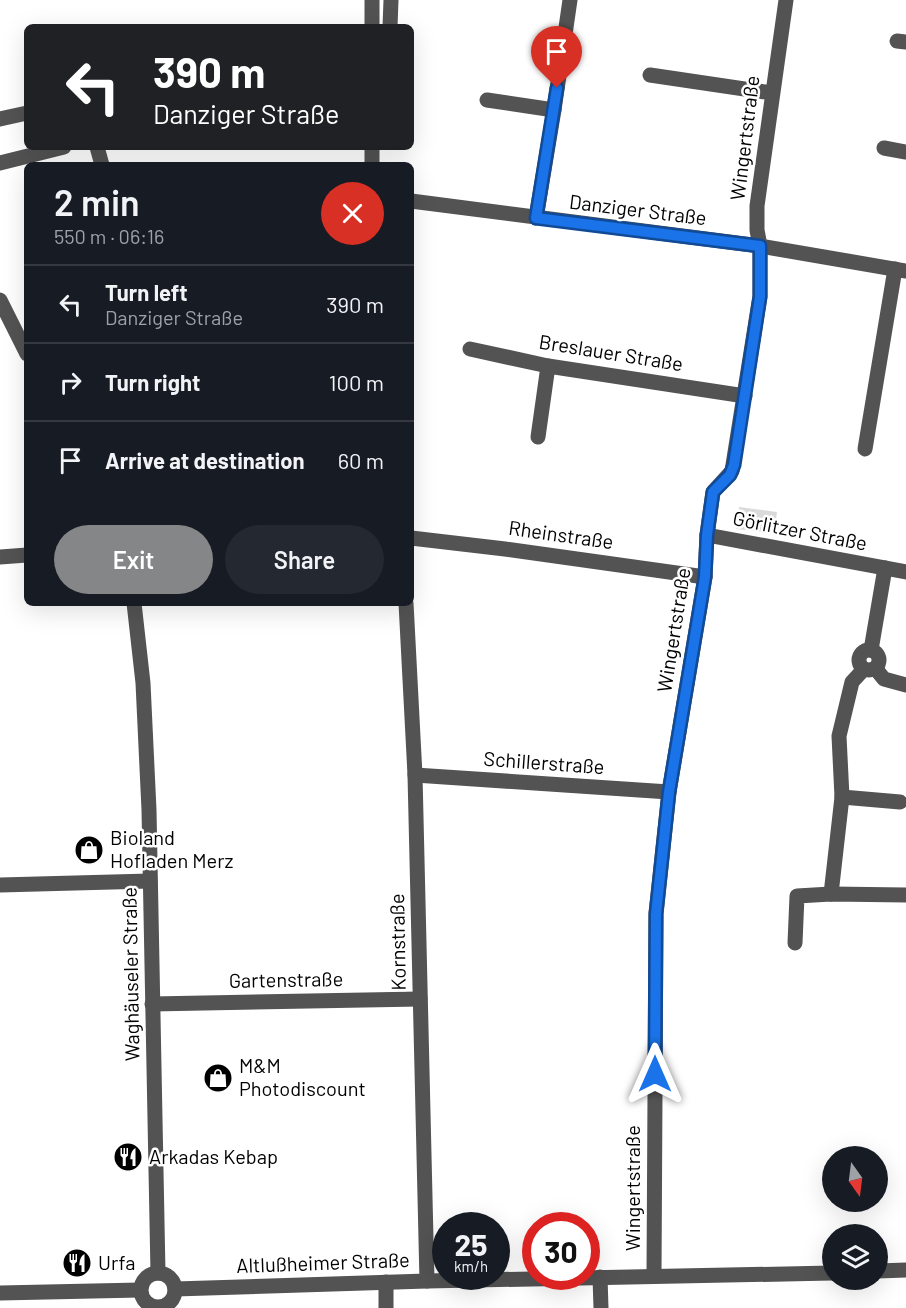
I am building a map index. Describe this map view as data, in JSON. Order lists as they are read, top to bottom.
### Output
{
  "streets": {
    "street": [
      "Wingertstraße",
      "Danziger Straße",
      "Breslauer Straße",
      "Görlitzer Straße",
      "Rheinstraße",
      "Schillerstraße",
      "Kornstraße",
      "Waghäuseler Straße",
      "Gartenstraße",
      "Altlußheimer Straße"
    ]
  },
  "crossings": [
    ["Wingertstraße", "Danziger Straße"],
    ["Wingertstraße", "Breslauer Straße"],
    ["Wingertstraße", "Görlitzer Straße"],
    ["Wingertstraße", "Rheinstraße"],
    ["Wingertstraße", "Schillerstraße"],
    ["Wingertstraße", "Altlußheimer Straße"],
    ["Schillerstraße", "Kornstraße"],
    ["Kornstraße", "Gartenstraße"],
    ["Kornstraße", "Altlußheimer Straße"],
    ["Waghäuseler Straße", "Gartenstraße"],
    ["Waghäuseler Straße", "Altlußheimer Straße"]
  ],
  "places": {
    "shop": ["Bioland Hofladen Merz", "M&M Photodiscount"],
    "restaurant": ["Arkadas Kebap", "Urfa"]
  },
  "north": "bottom",
  "page": {
    "turn": ["390 m", "Danziger Straße"],
    "heading": ["2 min", "550 m · 06:16"],
    "list": [
      {
        "name": "Turn left",
        "note": "Danziger Straße",
        "value": "390 m"
      },
      {
        "name": "Turn right",
        "value": "100 m"
      },
      {
        "name": "Arrive at destination",
        "value": "60 m"
      }
    ],
    "buttons": ["Exit", "Share"],
    "speed": "25 km/h",
    "limit": "30"
  }
}
